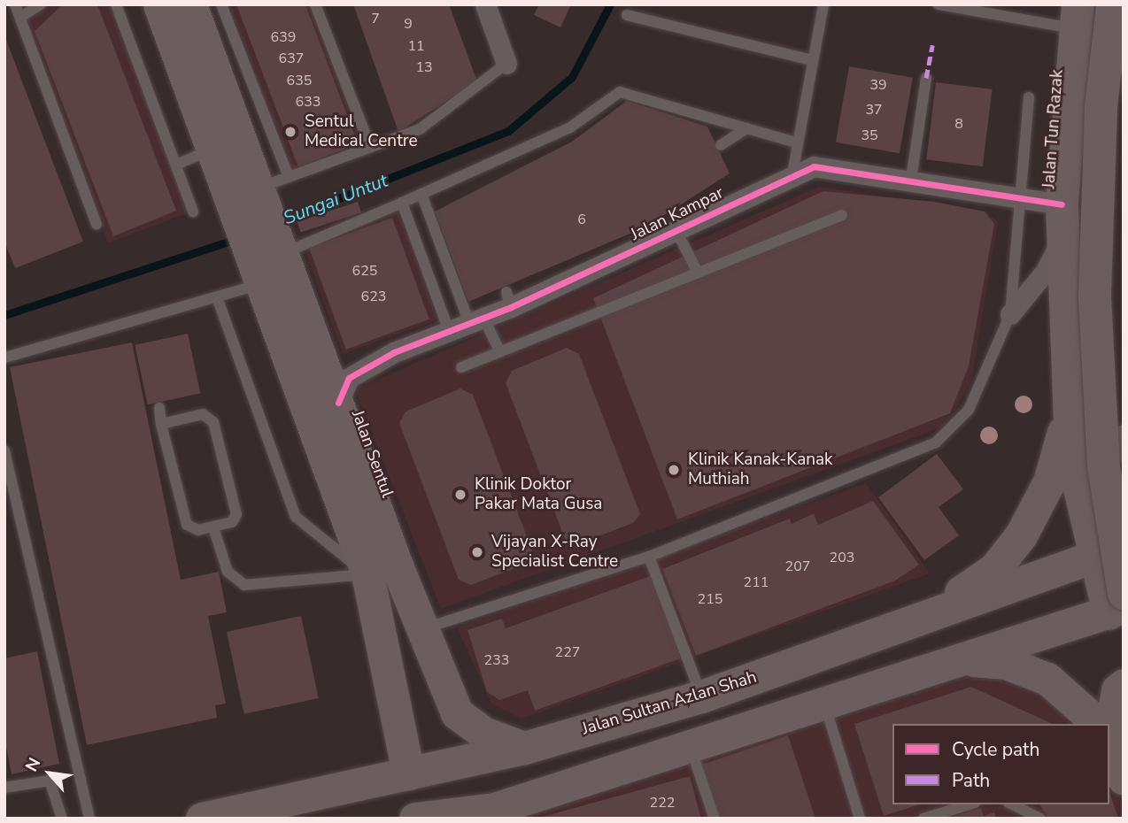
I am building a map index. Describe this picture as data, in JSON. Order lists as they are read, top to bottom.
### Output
{
  "streets": {
    "main road": ["Jalan Tun Razak", "Jalan Sentul", "Jalan Sultan Azlan Shah"],
    "street": ["Jalan Kampar"]
  },
  "crossings": [
    ["Jalan Tun Razak", "Jalan Kampar"],
    ["Jalan Tun Razak", "Jalan Sultan Azlan Shah"],
    ["Jalan Kampar", "Jalan Sentul"],
    ["Jalan Sentul", "Jalan Sultan Azlan Shah"]
  ],
  "water": ["Sungai Untut"],
  "places": [
    "Sentul Medical Centre",
    "Klinik Kanak-Kanak Muthiah",
    "Klinik Doktor Pakar Mata Gusa",
    "Vijayan X-Ray Specialist Centre"
  ],
  "house_numbers": [
    "7",
    "9",
    "639",
    "11",
    "637",
    "13",
    "635",
    "39",
    "633",
    "37",
    "8",
    "35",
    "6",
    "625",
    "623",
    "203",
    "207",
    "211",
    "215",
    "227",
    "233",
    "222"
  ],
  "legend": ["Cycle path", "Path"],
  "north": "top left"
}
